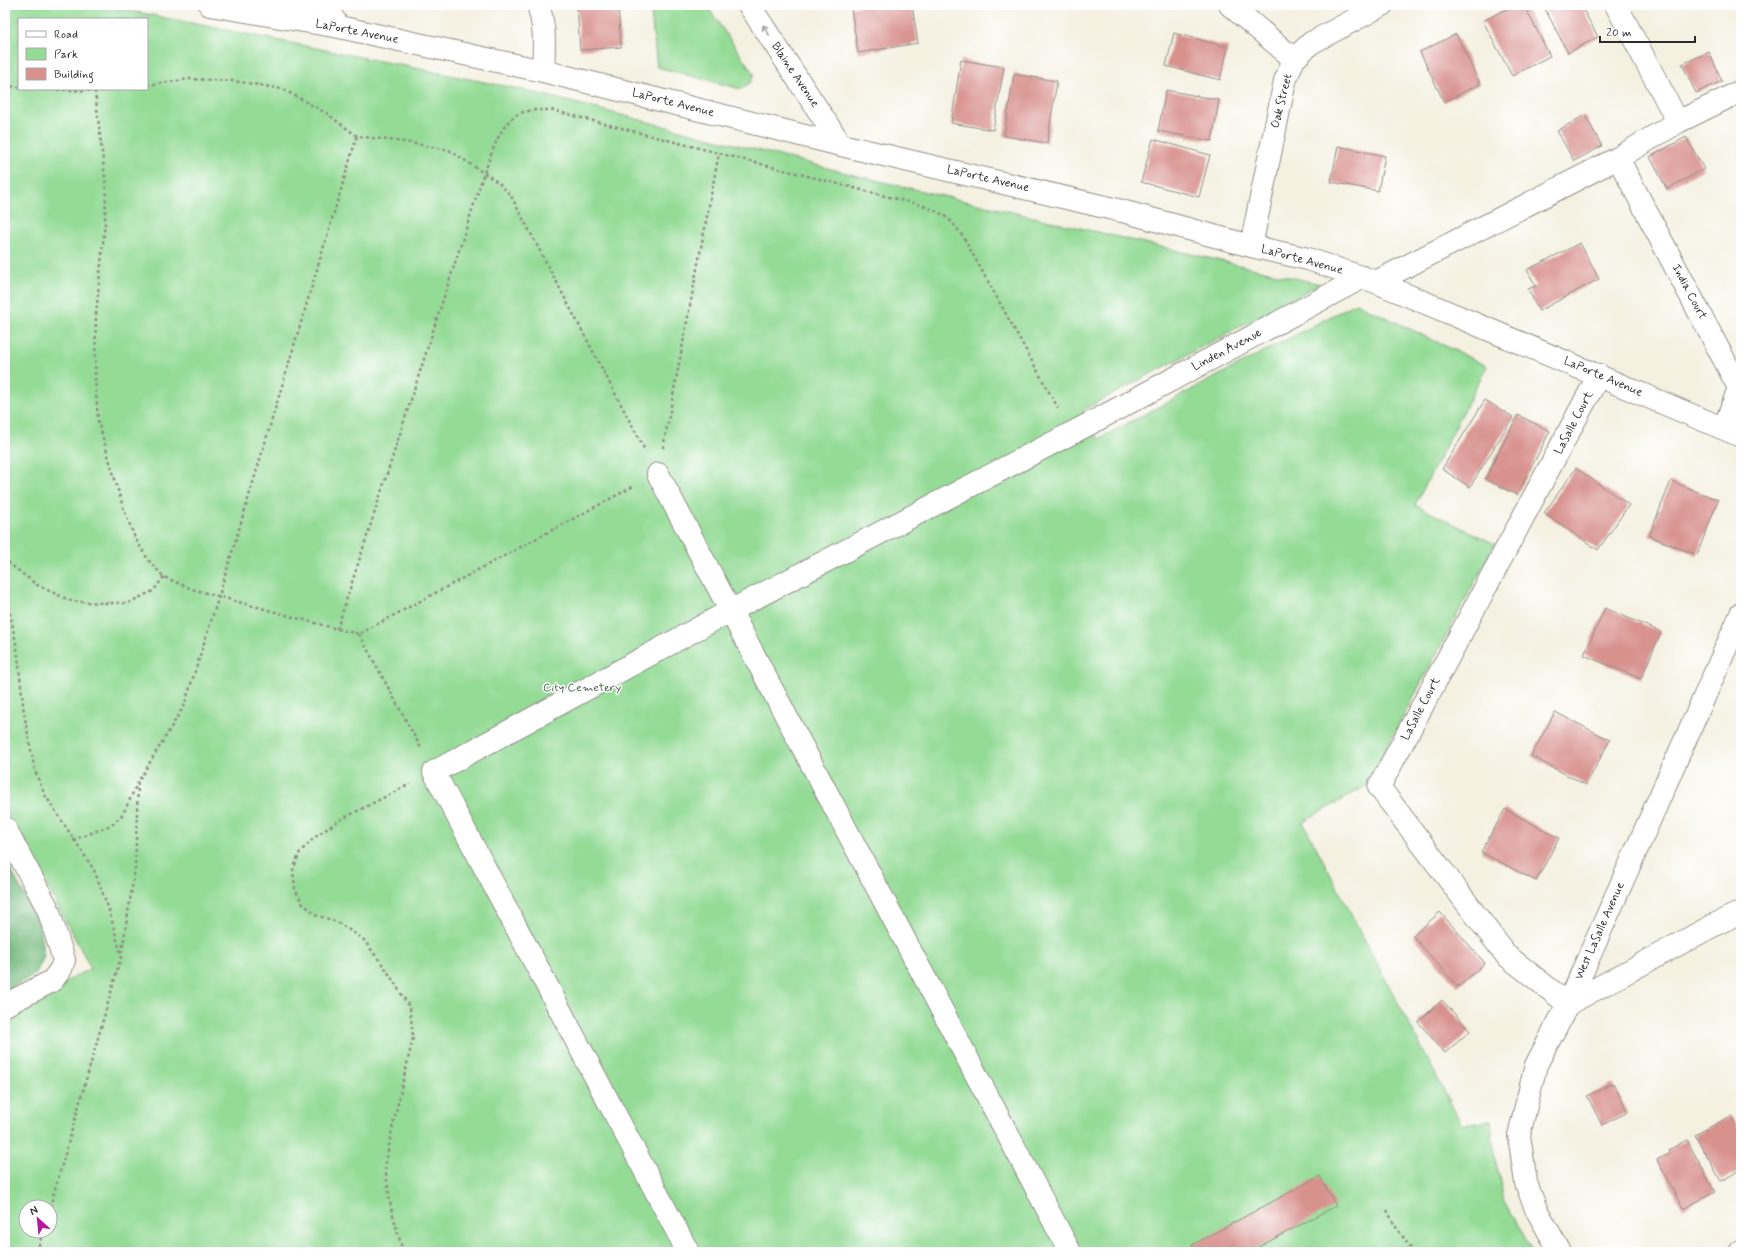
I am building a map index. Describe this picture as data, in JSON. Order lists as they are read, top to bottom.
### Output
{
  "streets": {
    "street": [
      "LaPorte Avenue",
      "Blaine Avenue",
      "Oak Street",
      "India Court",
      "Linden Avenue",
      "LaSalle Court",
      "West LaSalle Avenue"
    ]
  },
  "crossings": [
    ["LaPorte Avenue", "Blaine Avenue"],
    ["LaPorte Avenue", "Oak Street"],
    ["LaPorte Avenue", "India Court"],
    ["LaPorte Avenue", "Linden Avenue"],
    ["LaPorte Avenue", "LaSalle Court"],
    ["India Court", "Linden Avenue"],
    ["LaSalle Court", "West LaSalle Avenue"]
  ],
  "one_way": ["Blaine Avenue"],
  "parks": ["City Cemetery"],
  "legend": ["Road", "Park", "Building"],
  "scale_bar": "20 m",
  "north": "top left"
}
